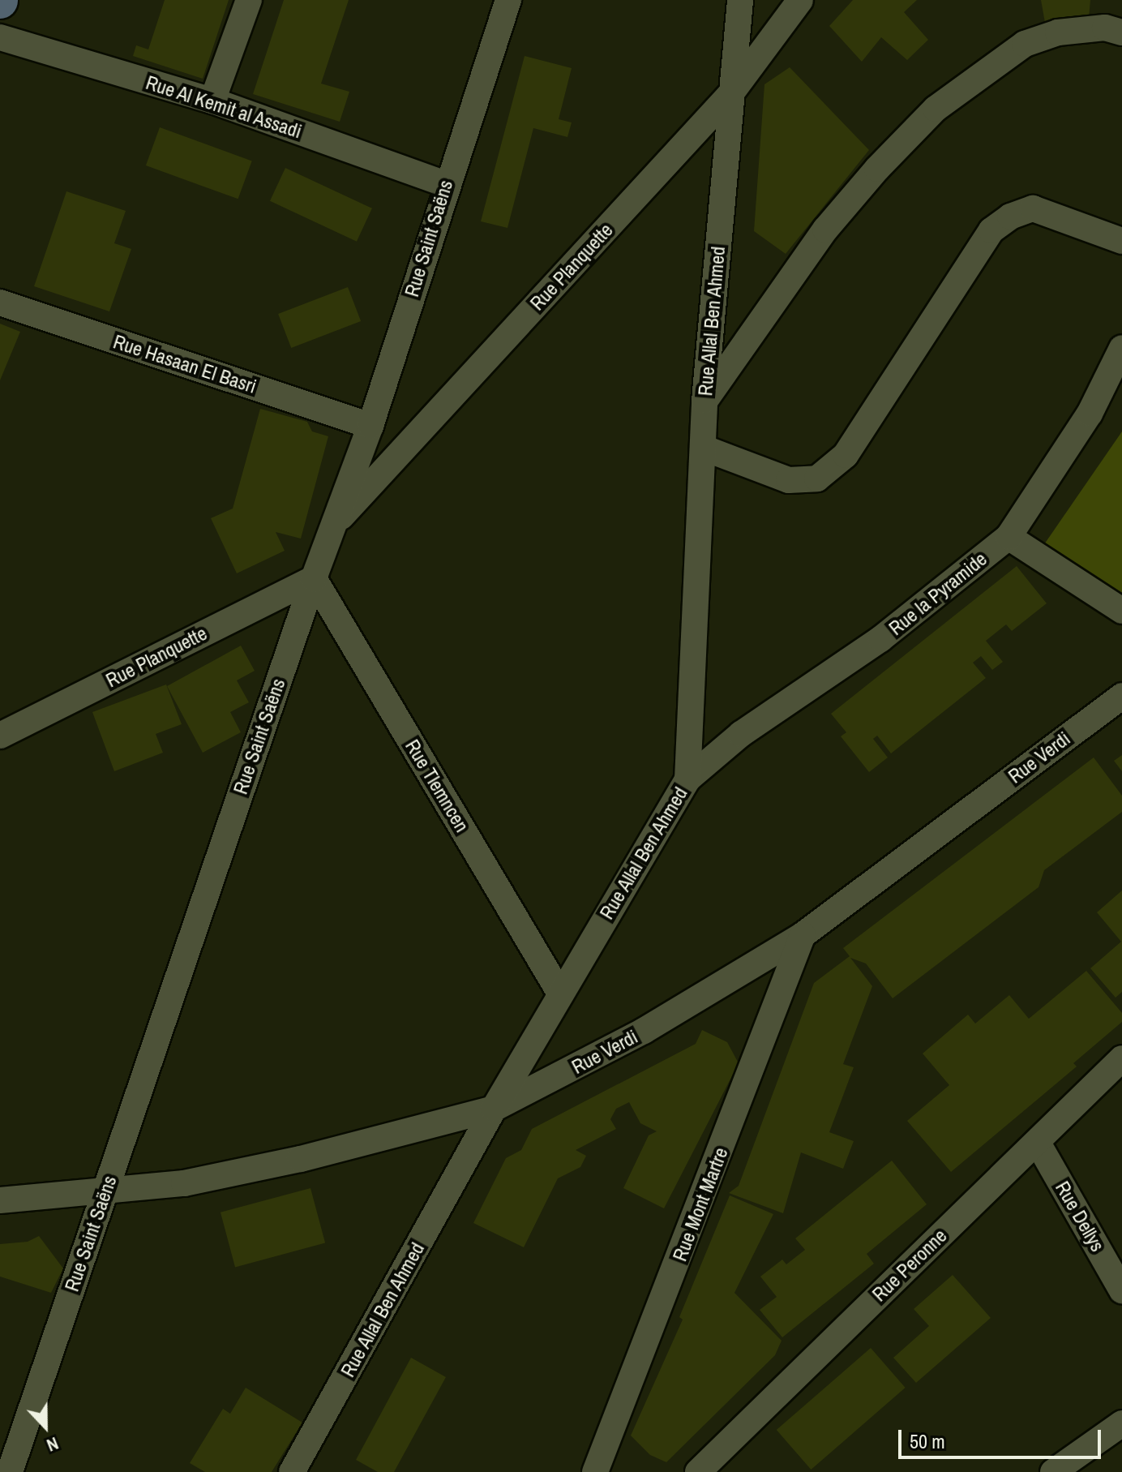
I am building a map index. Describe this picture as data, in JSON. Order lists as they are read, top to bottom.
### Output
{
  "streets": {
    "street": [
      "Rue Al Kemit al Assadi",
      "Rue Saint Saëns",
      "Rue Planquette",
      "Rue Allal Ben Ahmed",
      "Rue Hasaan El Basri",
      "Rue la Pyramide",
      "Rue Verdi",
      "Rue Tlemncen",
      "Rue Mont Martre",
      "Rue Dellys",
      "Rue Peronne"
    ]
  },
  "crossings": [
    ["Rue Al Kemit al Assadi", "Rue Saint Saëns"],
    ["Rue Saint Saëns", "Rue Planquette"],
    ["Rue Saint Saëns", "Rue Hasaan El Basri"],
    ["Rue Saint Saëns", "Rue Verdi"],
    ["Rue Saint Saëns", "Rue Tlemncen"],
    ["Rue Planquette", "Rue Allal Ben Ahmed"],
    ["Rue Planquette", "Rue Tlemncen"],
    ["Rue Allal Ben Ahmed", "Rue la Pyramide"],
    ["Rue Allal Ben Ahmed", "Rue Verdi"],
    ["Rue Allal Ben Ahmed", "Rue Tlemncen"],
    ["Rue Verdi", "Rue Mont Martre"],
    ["Rue Dellys", "Rue Peronne"]
  ],
  "scale_bar": "50 m",
  "north": "bottom"
}
